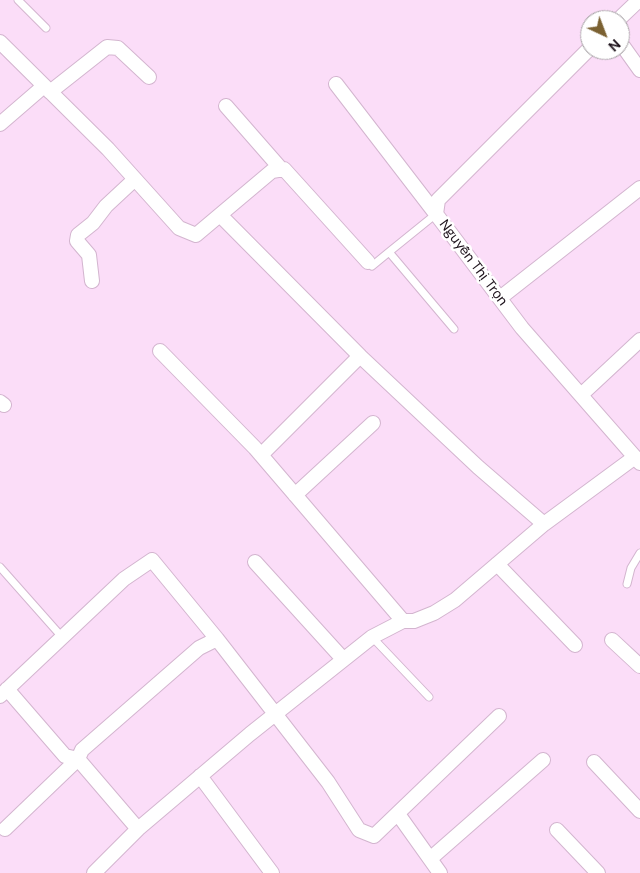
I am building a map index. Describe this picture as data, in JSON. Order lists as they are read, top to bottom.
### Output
{
  "streets": {
    "street": ["Nguyễn Thị Trọn"]
  },
  "north": "bottom right"
}
